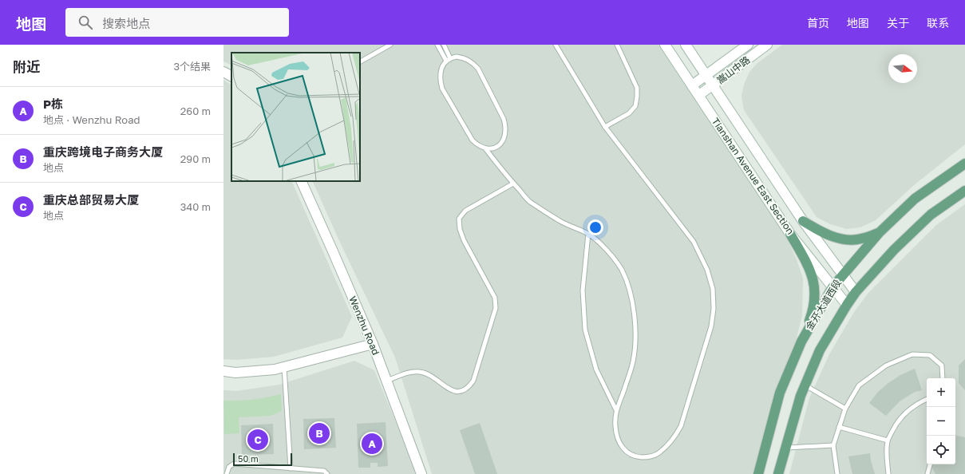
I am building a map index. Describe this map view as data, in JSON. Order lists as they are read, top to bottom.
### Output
{
  "streets": {
    "main road": [
      "嵩山中路",
      "Tianshan Avenue East Section",
      "金开大道西段",
      "Wenzhu Road"
    ]
  },
  "crossings": [
    ["嵩山中路", "Tianshan Avenue East Section"],
    ["Tianshan Avenue East Section", "金开大道西段"]
  ],
  "scale_bar": "50 m",
  "north": "right",
  "page": {
    "header": "地图",
    "search": "搜索地点",
    "nav": [
      "首页",
      "地图",
      "关于",
      "联系"
    ],
    "heading": ["附近", "3个结果"],
    "list": [
      {
        "mark": "A",
        "name": "P栋",
        "note": "地点 · Wenzhu Road",
        "value": "260 m"
      },
      {
        "mark": "B",
        "name": "重庆跨境电子商务大厦",
        "note": "地点",
        "value": "290 m"
      },
      {
        "mark": "C",
        "name": "重庆总部贸易大厦",
        "note": "地点",
        "value": "340 m"
      }
    ],
    "map_buttons": ["+", "−"],
    "pins": ["B", "C", "A"],
    "scale": "50 m"
  }
}
